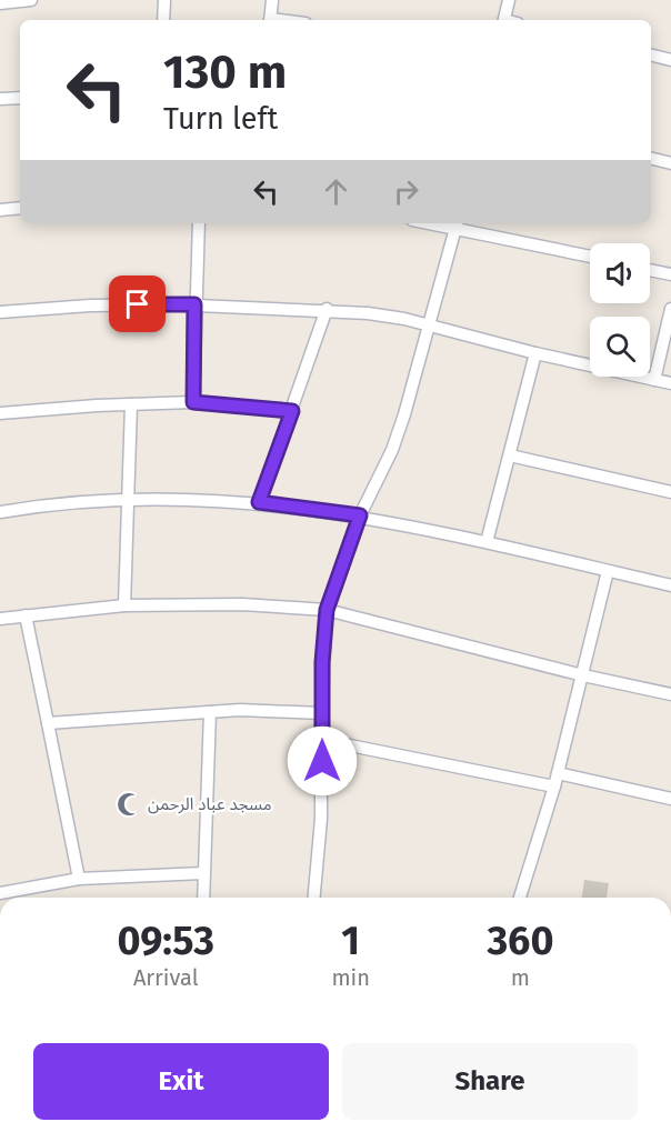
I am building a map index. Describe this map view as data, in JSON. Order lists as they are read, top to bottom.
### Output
{
  "places": {
    "mosque": ["مسجد عباد الرحمن"]
  },
  "page": {
    "turn": ["130 m", "Turn left"],
    "eta": [
      "09:53",
      "Arrival",
      "1",
      "min",
      "360",
      "m"
    ],
    "buttons": ["Exit", "Share"]
  }
}
